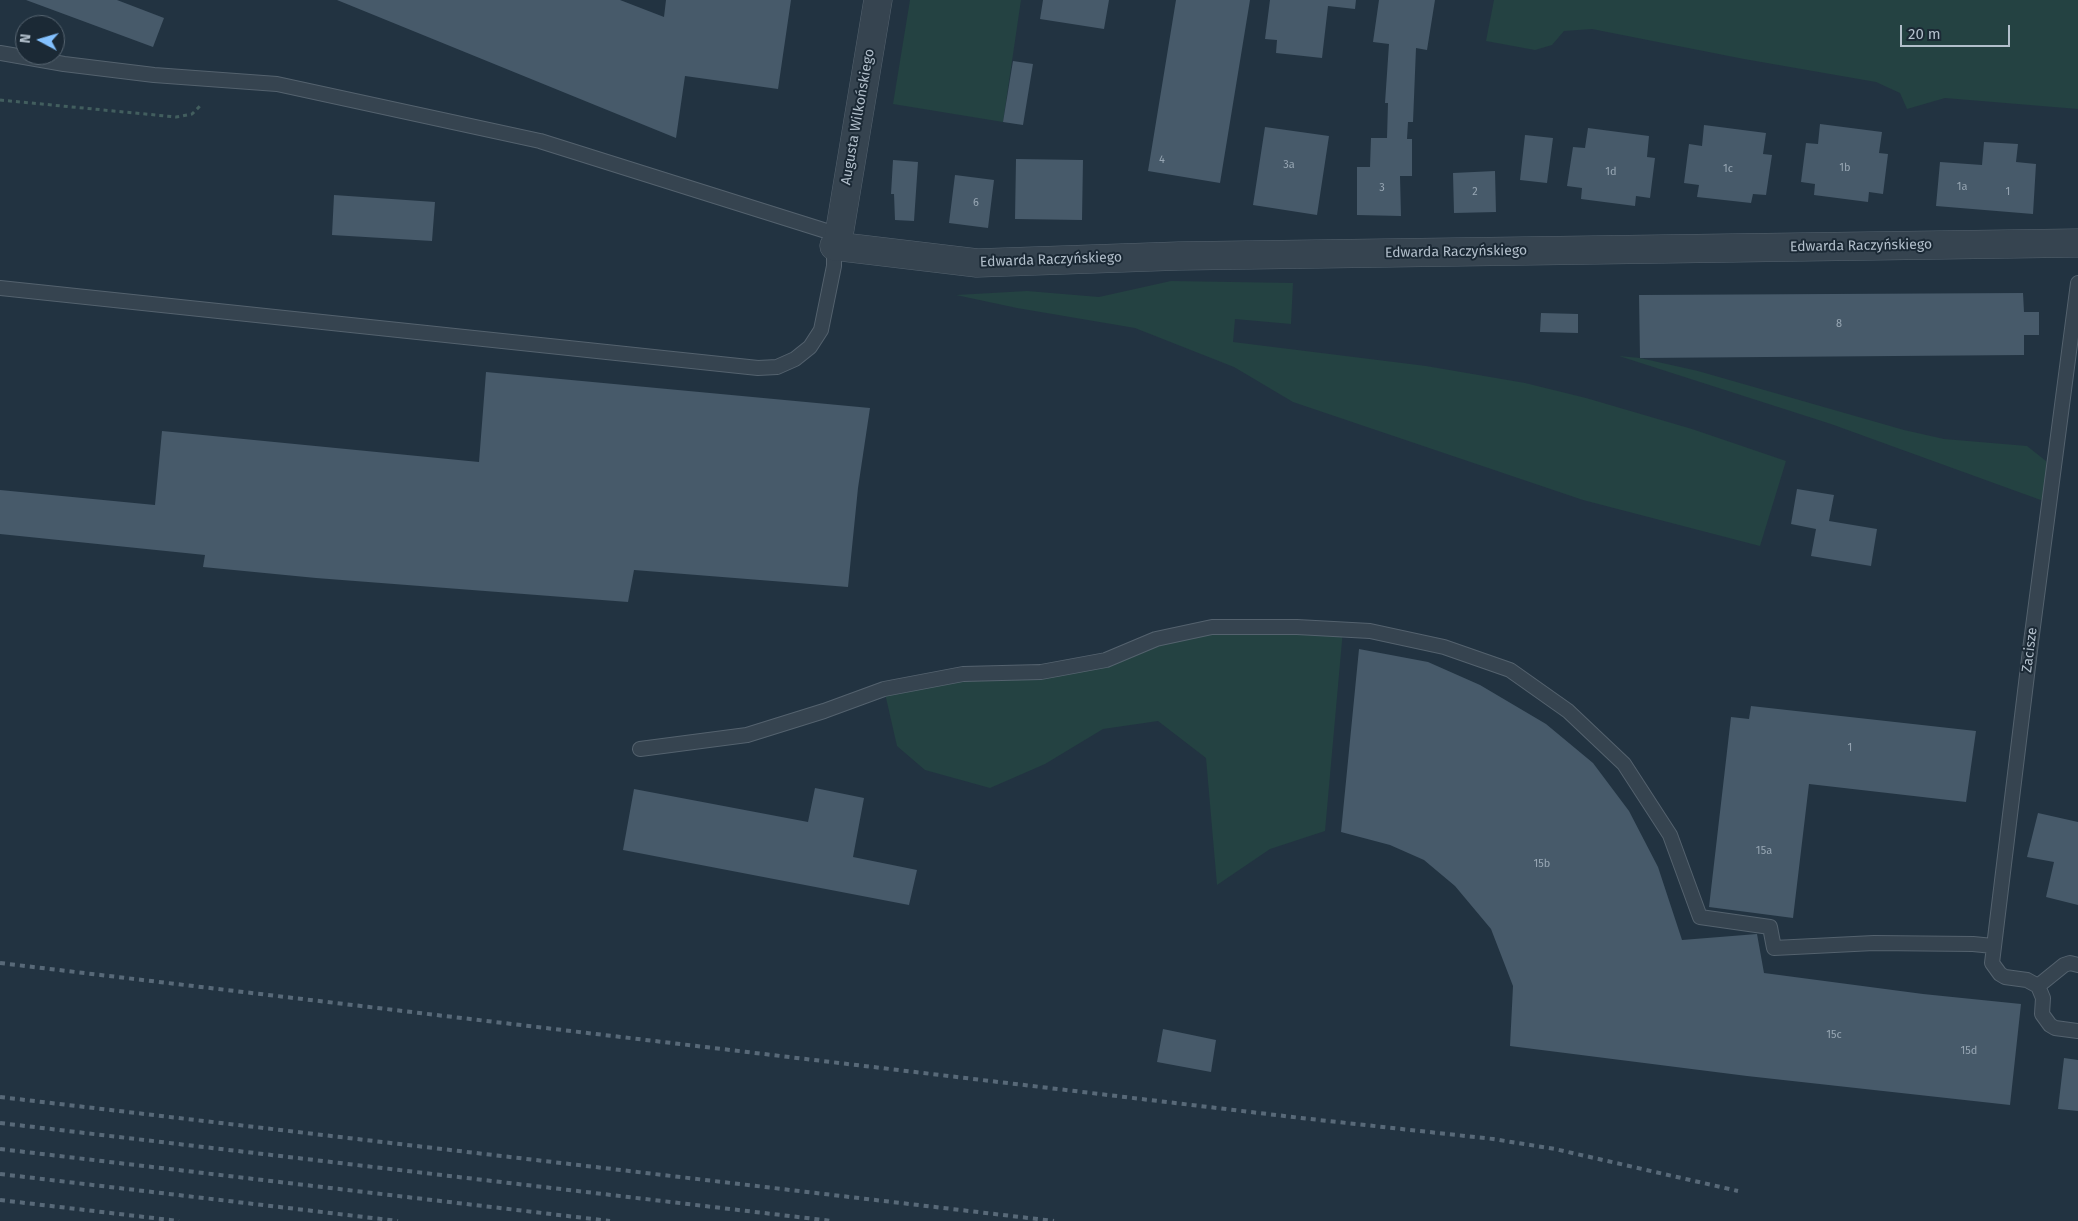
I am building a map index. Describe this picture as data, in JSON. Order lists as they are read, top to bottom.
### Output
{
  "streets": {
    "street": ["Augusta Wilkońskiego", "Edwarda Raczyńskiego"],
    "lane": ["Zacisze"]
  },
  "crossings": [
    ["Augusta Wilkońskiego", "Edwarda Raczyńskiego"]
  ],
  "house_numbers": [
    "4",
    "3a",
    "1b",
    "1c",
    "1d",
    "1a",
    "3",
    "2",
    "1",
    "6",
    "8",
    "1",
    "15a",
    "15b",
    "15c",
    "15d"
  ],
  "scale_bar": "20 m",
  "north": "left"
}
